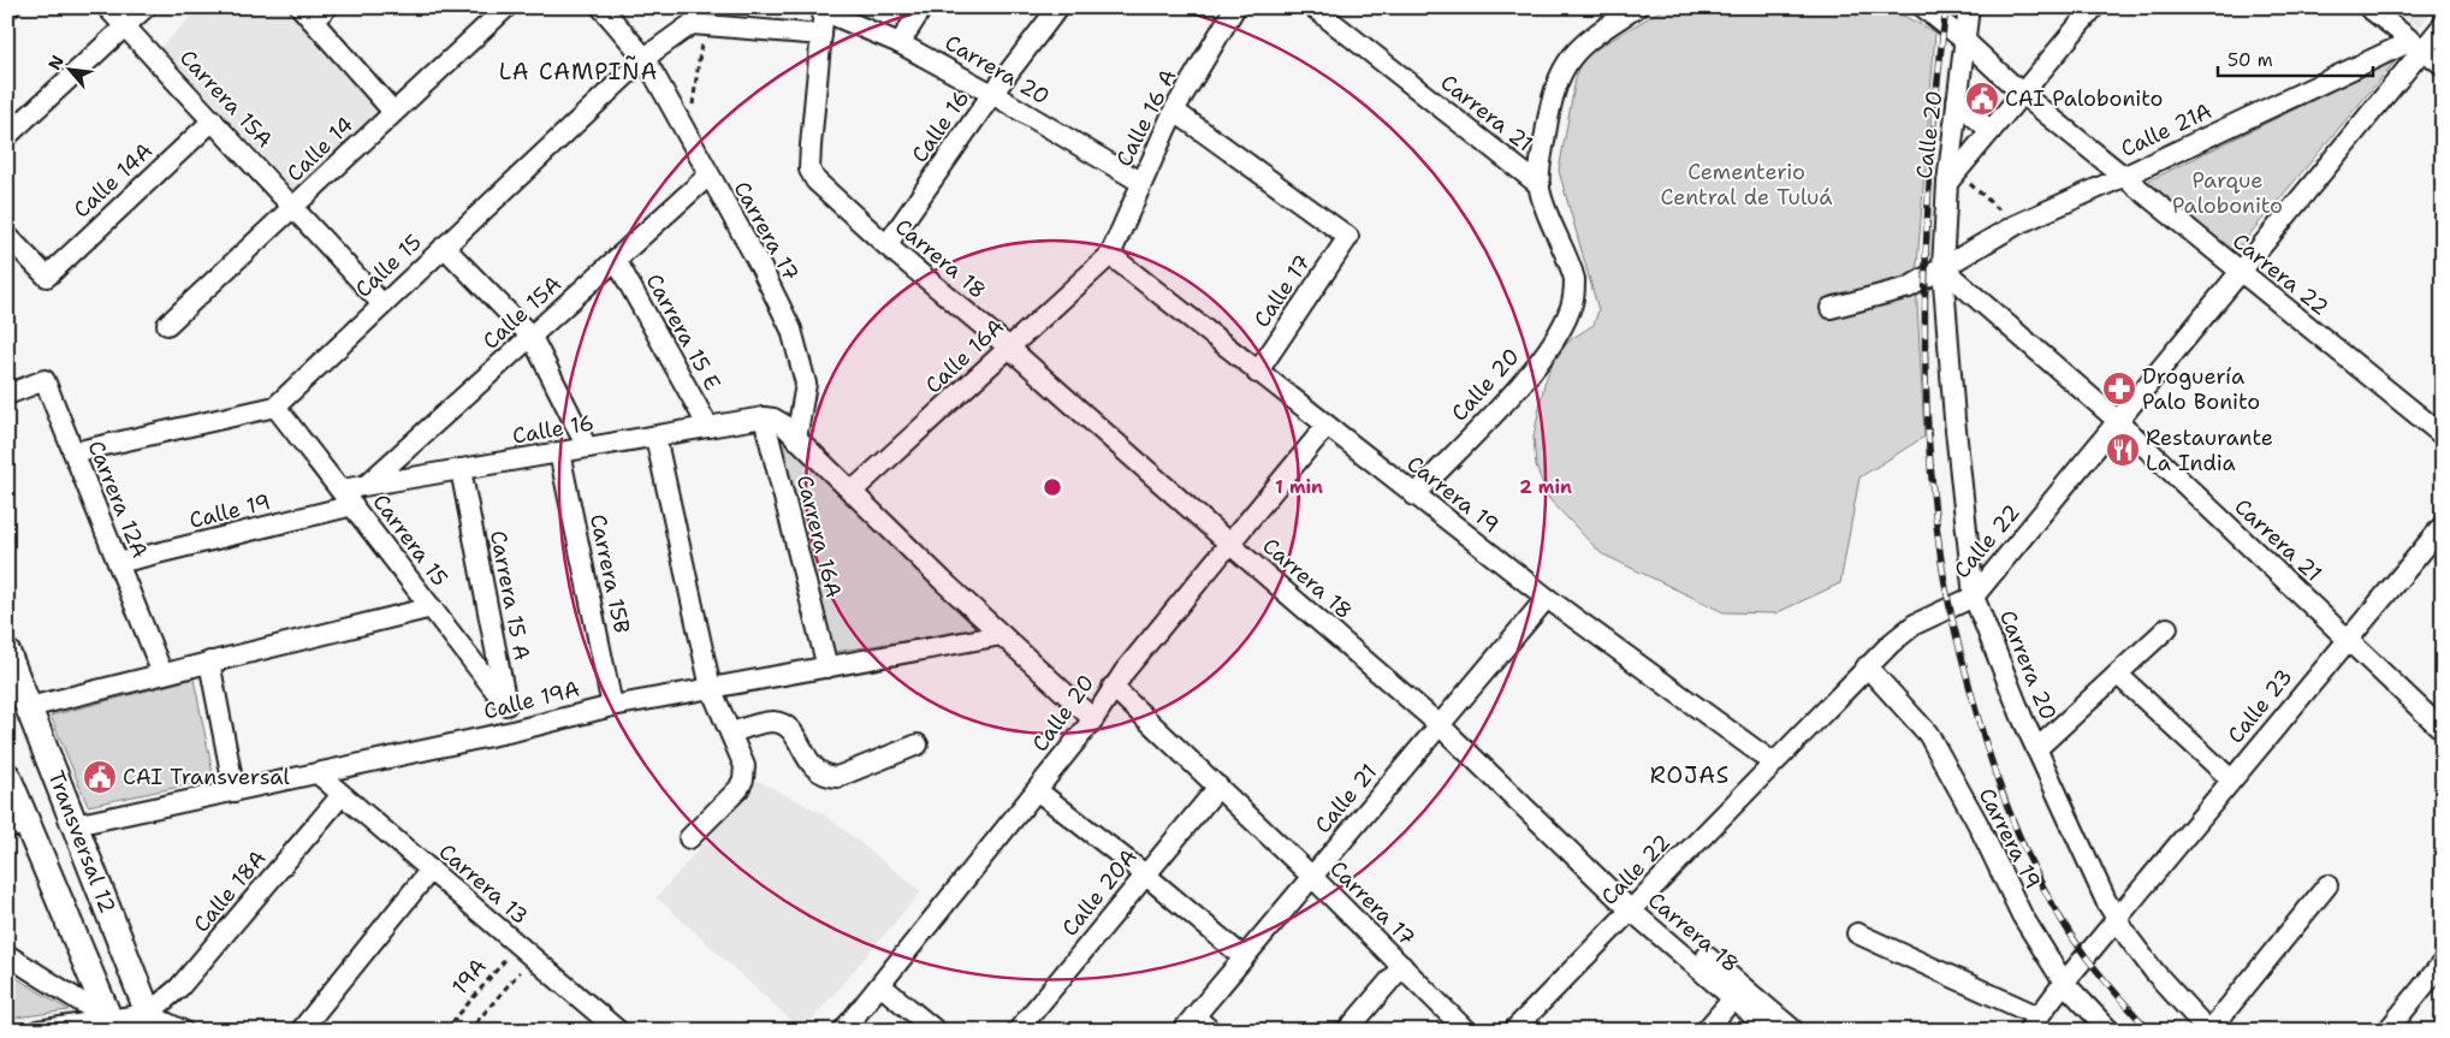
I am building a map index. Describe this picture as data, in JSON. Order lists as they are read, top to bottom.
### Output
{
  "streets": {
    "main road": ["Transversal 12"],
    "street": [
      "Carrera 20",
      "Carrera 15A",
      "Carrera 21",
      "Calle 16 A",
      "Calle 16",
      "Calle 21A",
      "Calle 20",
      "Calle 14",
      "Calle 14A",
      "Carrera 17",
      "Carrera 18",
      "Calle 15",
      "Carrera 22",
      "Calle 17",
      "Calle 15A",
      "Carrera 15 E",
      "Calle 16A",
      "Carrera 19",
      "Carrera 12A",
      "Calle 19",
      "Carrera 16A",
      "Carrera 15",
      "Calle 22",
      "Carrera 15B",
      "Carrera 15 A",
      "Calle 19A",
      "Calle 23",
      "Calle 21",
      "Carrera 13",
      "Calle 18A",
      "Calle 20A"
    ],
    "path": ["19A"]
  },
  "crossings": [
    ["Carrera 20", "Carrera 21"],
    ["Carrera 20", "Calle 16 A"],
    ["Carrera 20", "Calle 16"],
    ["Carrera 20", "Calle 21A"],
    ["Carrera 20", "Calle 20"],
    ["Carrera 20", "Calle 22"],
    ["Carrera 20", "Calle 23"],
    ["Carrera 15A", "Calle 14"],
    ["Carrera 15A", "Calle 14A"],
    ["Carrera 15A", "Calle 15"],
    ["Carrera 21", "Calle 21A"],
    ["Carrera 21", "Calle 20"],
    ["Carrera 21", "Calle 22"],
    ["Carrera 21", "Calle 23"],
    ["Calle 16 A", "Calle 17"],
    ["Calle 16 A", "Calle 16A"],
    ["Calle 16 A", "Carrera 19"],
    ["Calle 16", "Carrera 18"],
    ["Calle 16", "Calle 15A"],
    ["Calle 16", "Carrera 15 E"],
    ["Calle 16", "Carrera 16A"],
    ["Calle 16", "Carrera 15"],
    ["Calle 16", "Carrera 15B"],
    ["Calle 16", "Carrera 15 A"],
    ["Calle 21A", "Calle 20"],
    ["Calle 21A", "Carrera 22"],
    ["Calle 21A", "Calle 22"],
    ["Calle 20", "Carrera 17"],
    ["Calle 20", "Carrera 18"],
    ["Calle 20", "Carrera 22"],
    ["Calle 20", "Carrera 19"],
    ["Carrera 17", "Calle 15"],
    ["Carrera 17", "Calle 15A"],
    ["Carrera 17", "Calle 21"],
    ["Carrera 17", "Calle 20A"],
    ["Carrera 18", "Calle 16A"],
    ["Carrera 18", "Calle 22"],
    ["Carrera 18", "Calle 21"],
    ["Calle 15", "Carrera 15"],
    ["Carrera 22", "Calle 22"],
    ["Calle 17", "Carrera 19"],
    ["Calle 15A", "Carrera 15 E"],
    ["Calle 16A", "Carrera 19"],
    ["Carrera 19", "Calle 22"],
    ["Carrera 19", "Calle 23"],
    ["Carrera 19", "Calle 21"],
    ["Carrera 12A", "Calle 19"],
    ["Calle 19", "Carrera 15"],
    ["Carrera 16A", "Calle 19A"],
    ["Carrera 15", "Carrera 15 A"],
    ["Carrera 15B", "Calle 19A"],
    ["Carrera 15 A", "Calle 19A"],
    ["Calle 19A", "Transversal 12"],
    ["Calle 19A", "Carrera 13"],
    ["Transversal 12", "Calle 18A"],
    ["Carrera 13", "Calle 18A"],
    ["Carrera 13", "19A"]
  ],
  "districts": ["LA CAMPIÑA", "ROJAS"],
  "parks": ["Cementerio Central de Tuluá", "Parque Palobonito"],
  "places": {
    "public building": ["CAI Palobonito", "CAI Transversal"],
    "pharmacy": ["Droguería Palo Bonito"],
    "restaurant": ["Restaurante La India"]
  },
  "scale_bar": "50 m",
  "north": "top left",
  "rings": ["1 min", "2 min"]
}
